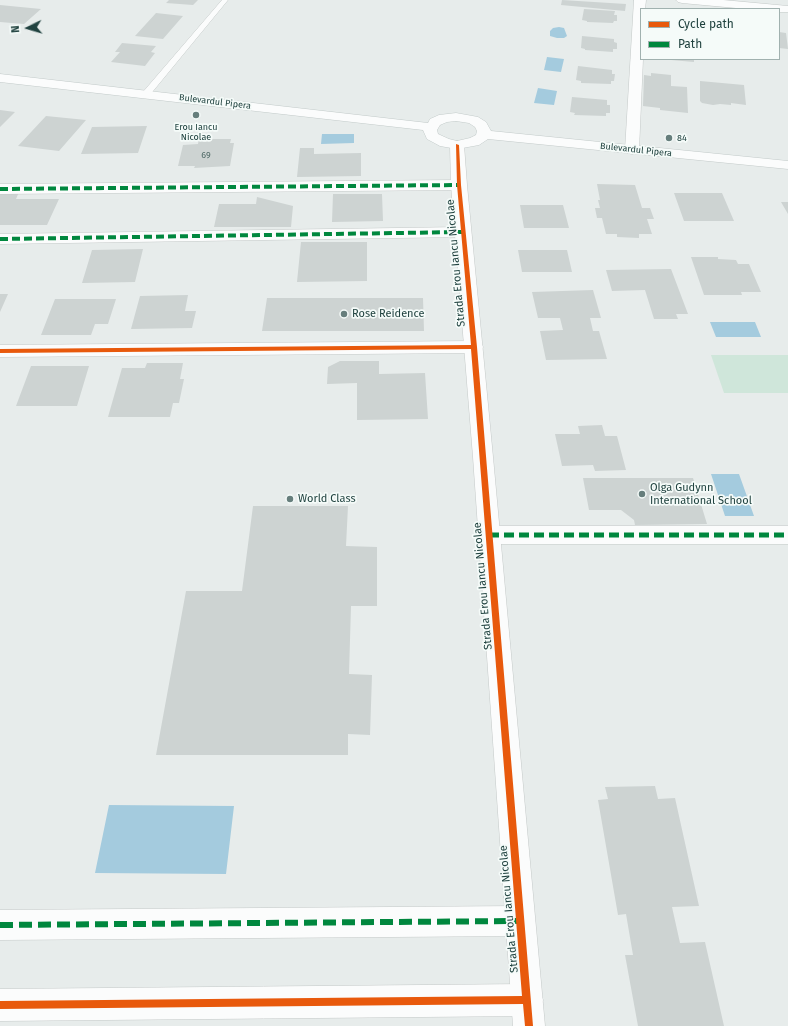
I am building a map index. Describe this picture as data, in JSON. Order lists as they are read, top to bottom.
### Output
{
  "streets": {
    "street": ["Bulevardul Pipera", "Strada Erou Iancu Nicolae"]
  },
  "places": [
    "Erou Iancu Nicolae",
    "84",
    "Rose Reidence",
    "Olga Gudynn International School",
    "World Class"
  ],
  "house_numbers": ["69"],
  "legend": ["Cycle path", "Path"],
  "north": "left"
}
